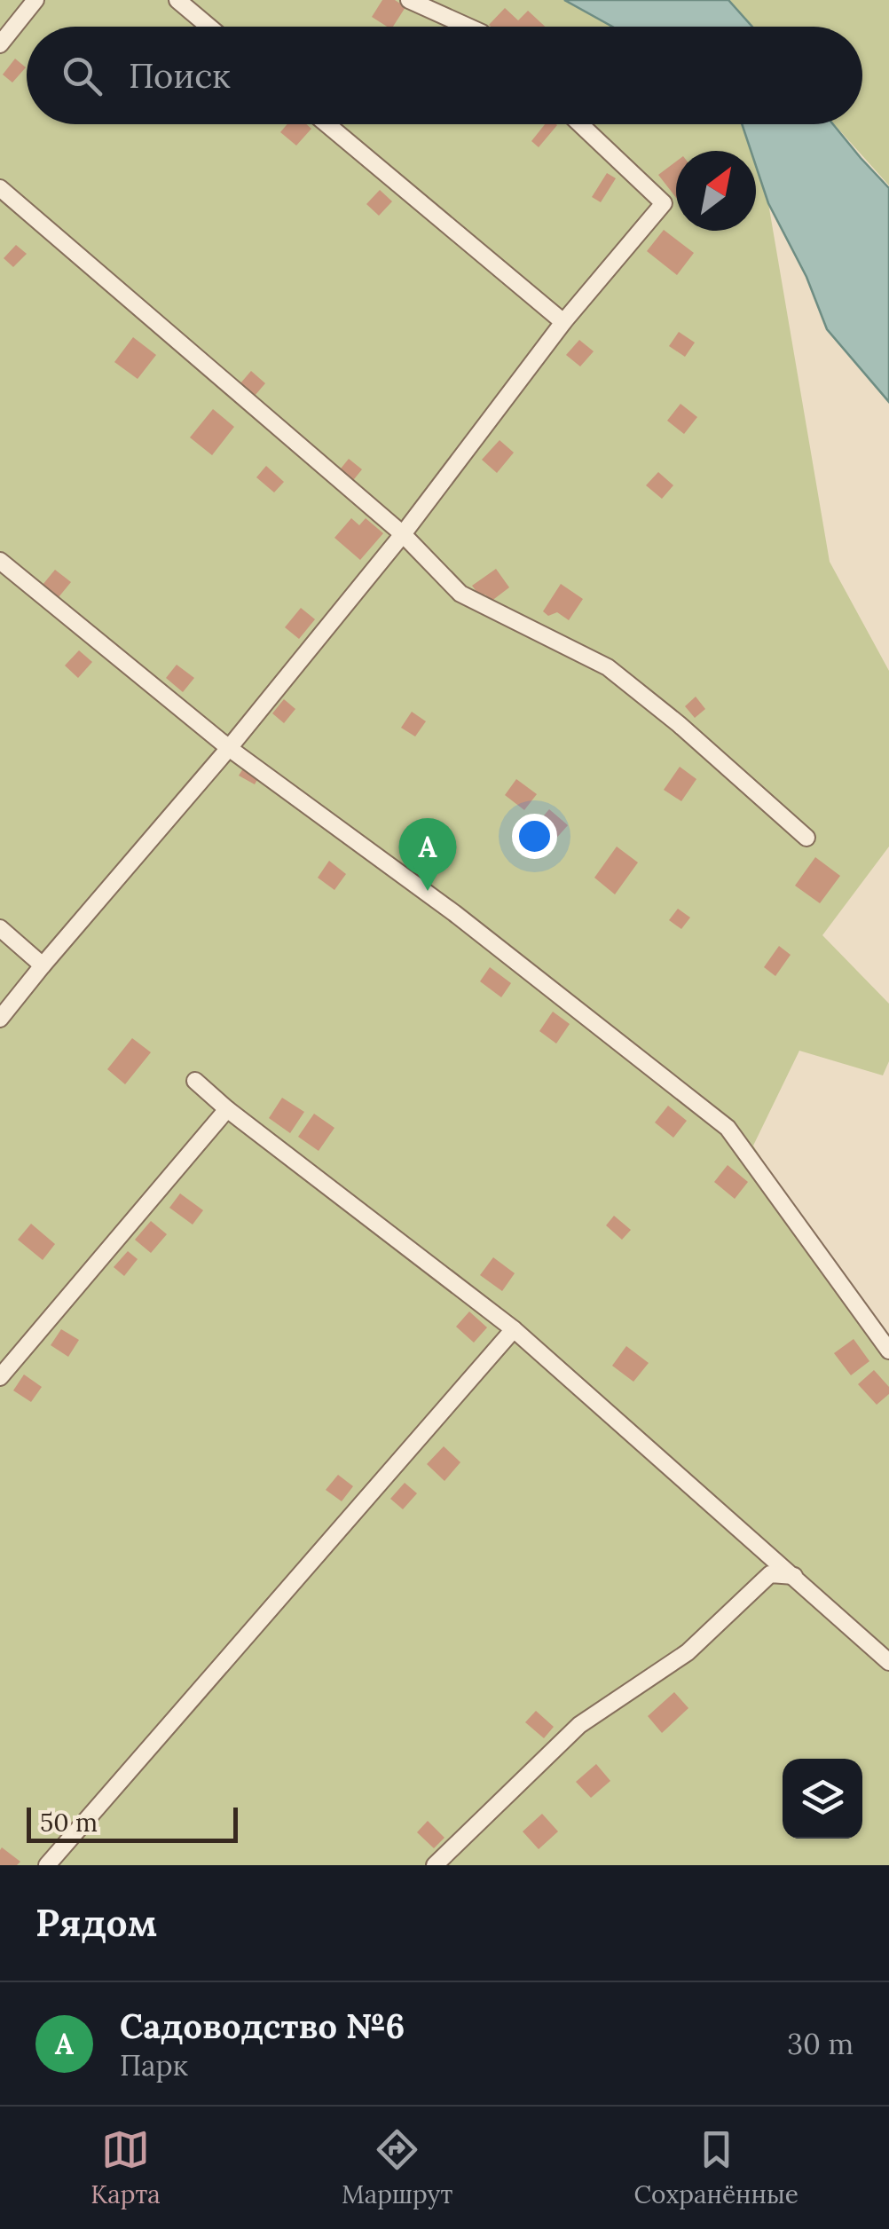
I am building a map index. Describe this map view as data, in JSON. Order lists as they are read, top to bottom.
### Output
{
  "scale_bar": "50 m",
  "north": "top right",
  "page": {
    "search": "Поиск",
    "pins": "A",
    "scale": "50 m",
    "heading": "Рядом",
    "list": [
      {
        "mark": "A",
        "name": "Садоводство №6",
        "note": "Парк",
        "value": "30 m"
      }
    ],
    "nav": ["Карта", "Маршрут", "Сохранённые"]
  }
}
